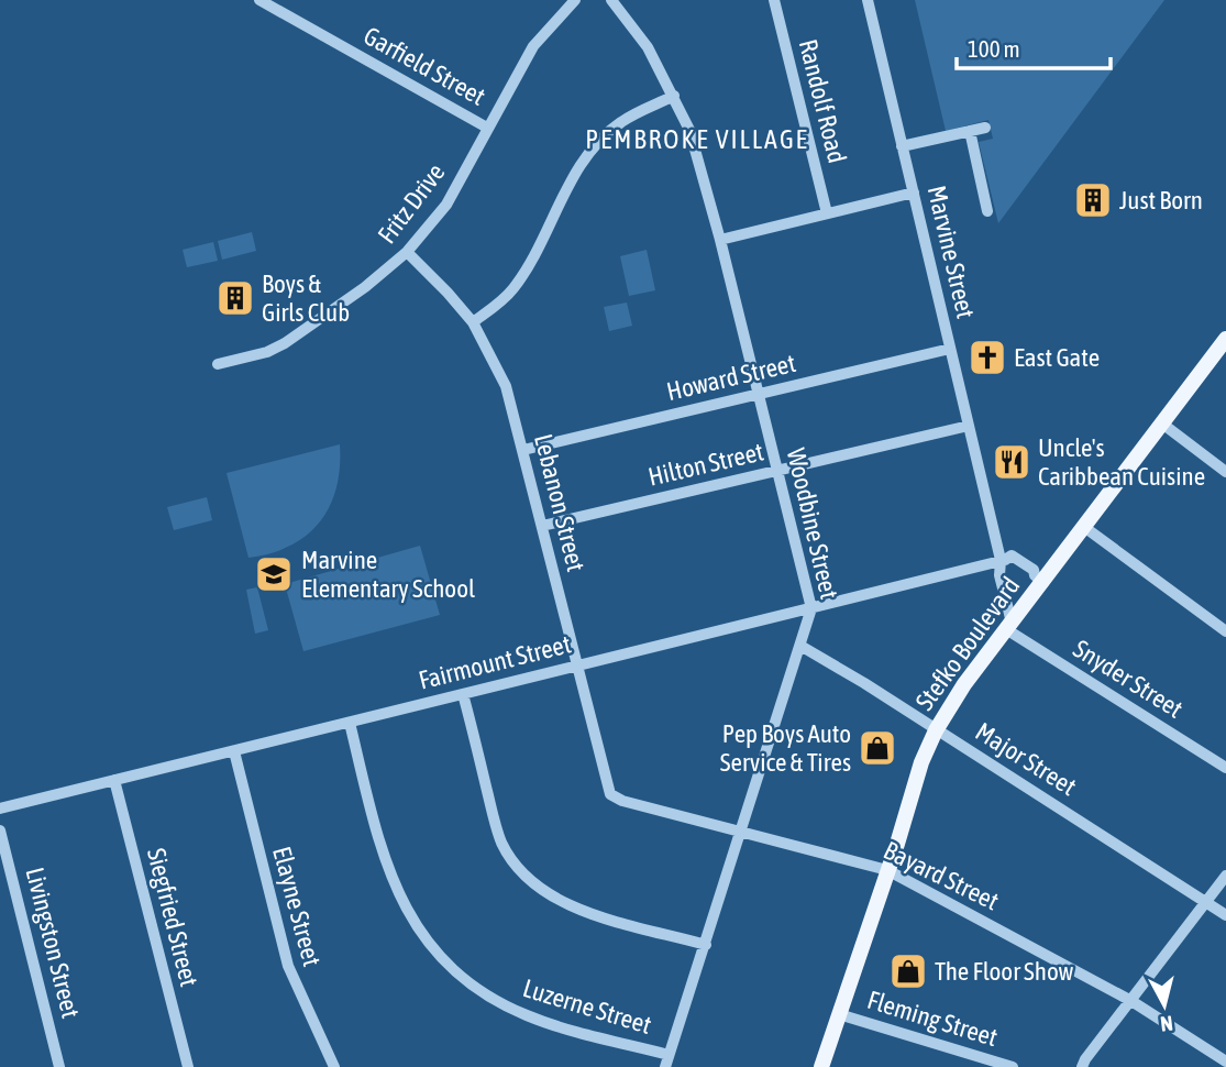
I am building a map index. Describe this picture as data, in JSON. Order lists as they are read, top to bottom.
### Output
{
  "streets": {
    "main road": ["Stefko Boulevard"],
    "street": [
      "Garfield Street",
      "Randolf Road",
      "Fritz Drive",
      "Marvine Street",
      "Howard Street",
      "Hilton Street",
      "Lebanon Street",
      "Woodbine Street",
      "Fairmount Street",
      "Snyder Street",
      "Major Street",
      "Bayard Street",
      "Elayne Street",
      "Siegfried Street",
      "Livingston Street",
      "Luzerne Street",
      "Fleming Street"
    ]
  },
  "crossings": [
    ["Garfield Street", "Fritz Drive"],
    ["Fritz Drive", "Lebanon Street"],
    ["Marvine Street", "Howard Street"],
    ["Marvine Street", "Hilton Street"],
    ["Marvine Street", "Stefko Boulevard"],
    ["Marvine Street", "Fairmount Street"],
    ["Marvine Street", "Snyder Street"],
    ["Howard Street", "Lebanon Street"],
    ["Howard Street", "Woodbine Street"],
    ["Hilton Street", "Lebanon Street"],
    ["Hilton Street", "Woodbine Street"],
    ["Lebanon Street", "Fairmount Street"],
    ["Lebanon Street", "Bayard Street"],
    ["Woodbine Street", "Fairmount Street"],
    ["Woodbine Street", "Major Street"],
    ["Woodbine Street", "Bayard Street"],
    ["Woodbine Street", "Luzerne Street"],
    ["Stefko Boulevard", "Snyder Street"],
    ["Stefko Boulevard", "Major Street"],
    ["Stefko Boulevard", "Bayard Street"],
    ["Stefko Boulevard", "Fleming Street"],
    ["Fairmount Street", "Elayne Street"],
    ["Fairmount Street", "Siegfried Street"],
    ["Fairmount Street", "Luzerne Street"]
  ],
  "districts": ["PEMBROKE VILLAGE"],
  "places": {
    "building": ["Just Born", "Boys & Girls Club"],
    "church": ["East Gate"],
    "restaurant": ["Uncle's Caribbean Cuisine"],
    "school or university": ["Marvine Elementary School"],
    "shop": ["Pep Boys Auto Service & Tires", "The Floor Show"]
  },
  "scale_bar": "100 m",
  "north": "bottom"
}
